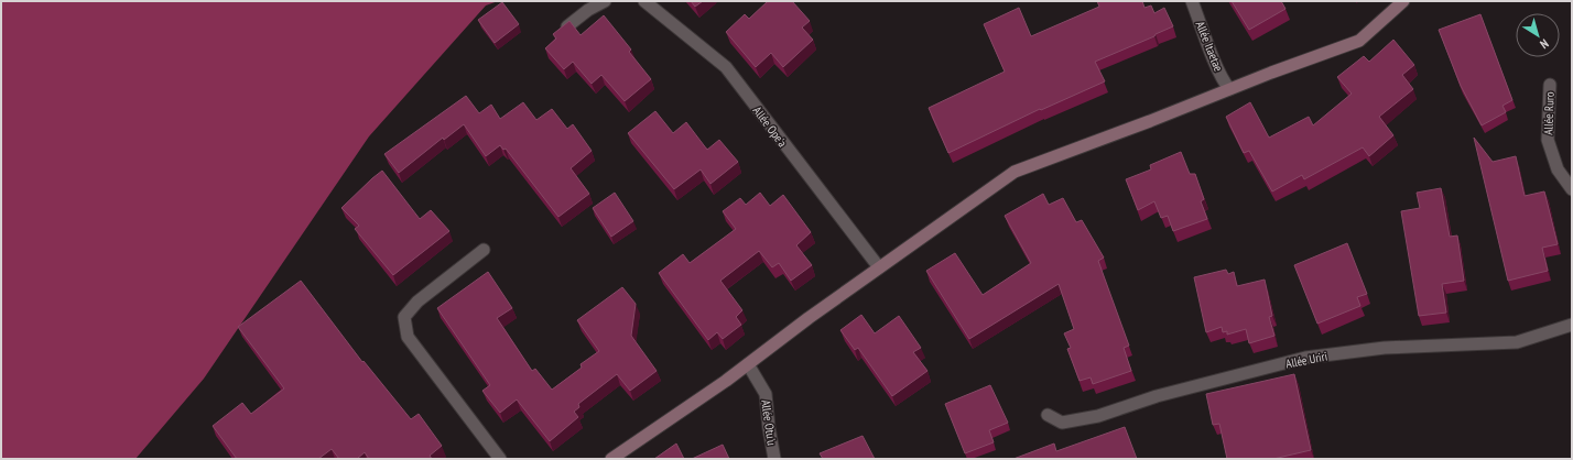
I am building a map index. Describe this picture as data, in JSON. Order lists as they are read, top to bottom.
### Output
{
  "streets": {
    "street": [
      "Allée Itaetae",
      "Allée Ruro",
      "Allée Ope'a",
      "Allée Uriri",
      "Allée Otu'u"
    ]
  },
  "north": "bottom right"
}
